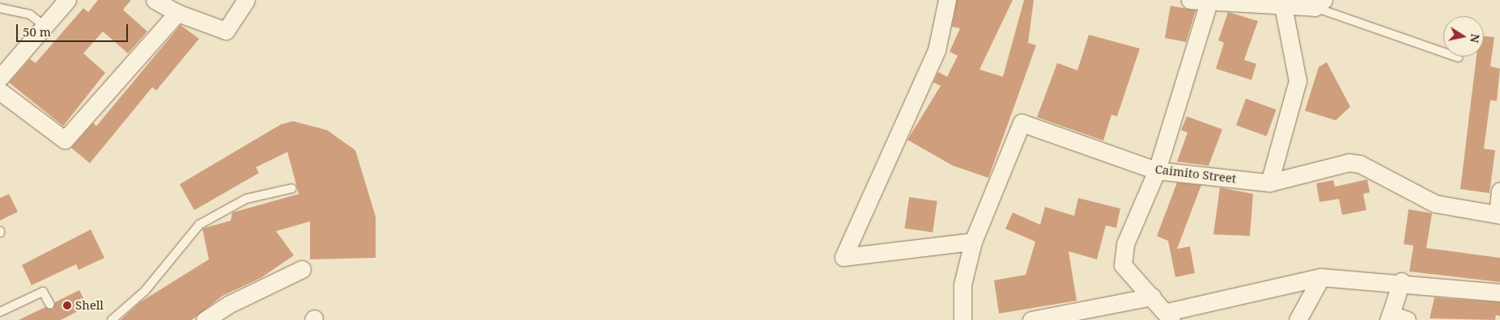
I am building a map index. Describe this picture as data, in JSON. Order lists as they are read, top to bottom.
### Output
{
  "streets": {
    "street": ["Caimito Street"]
  },
  "places": ["Shell"],
  "scale_bar": "50 m",
  "north": "right"
}
